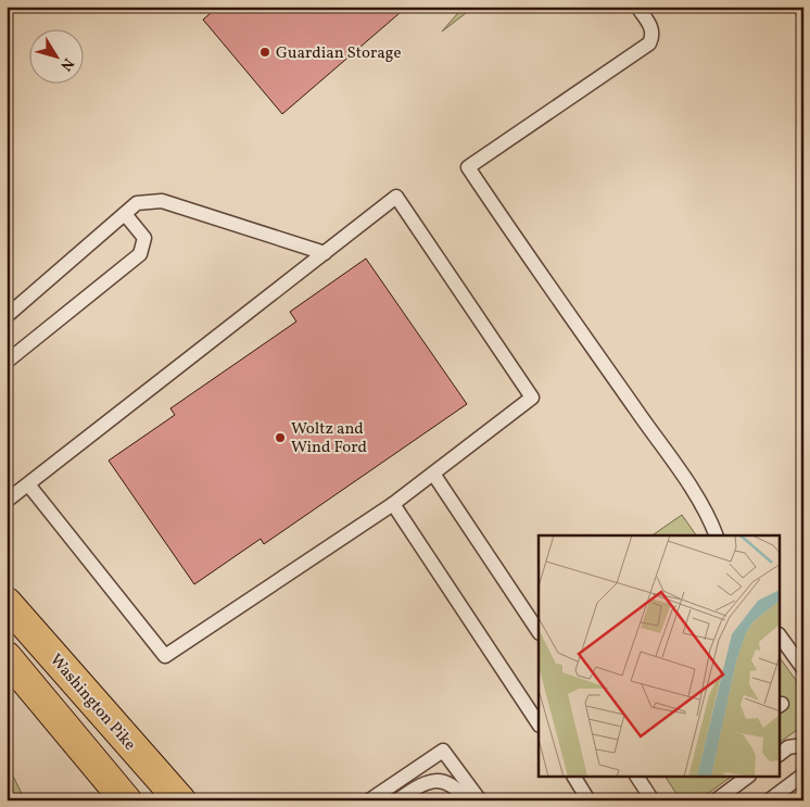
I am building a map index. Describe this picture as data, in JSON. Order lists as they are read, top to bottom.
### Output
{
  "streets": {
    "main road": ["Washington Pike"]
  },
  "places": ["Guardian Storage", "Woltz and Wind Ford"],
  "north": "bottom right"
}
